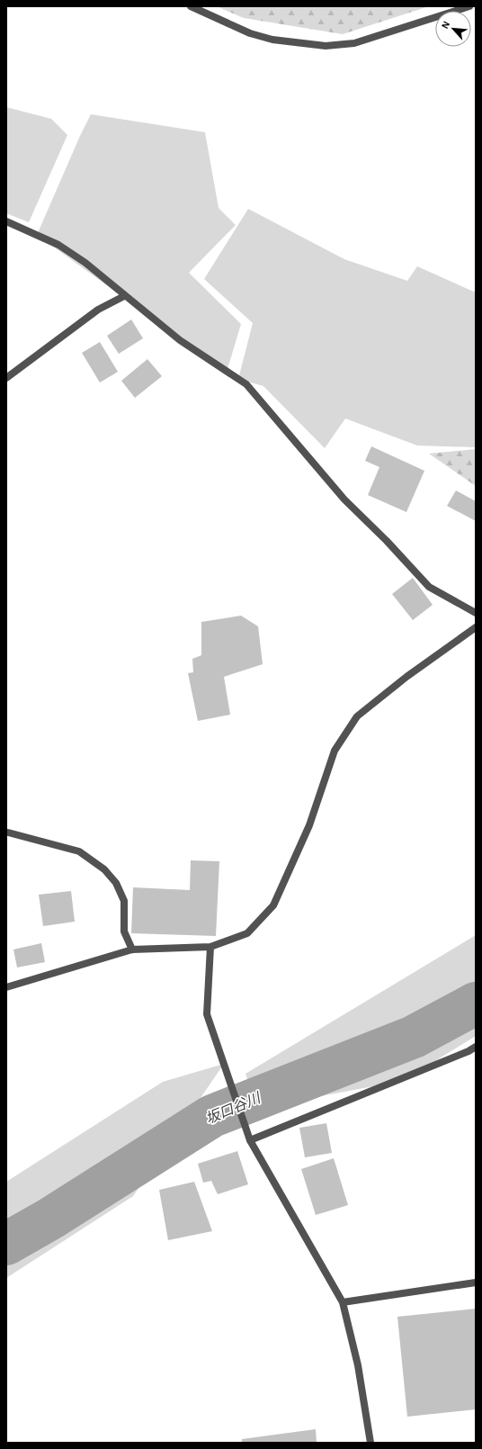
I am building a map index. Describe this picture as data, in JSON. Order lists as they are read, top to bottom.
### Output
{
  "water": ["坂口谷川"],
  "north": "top left"
}
